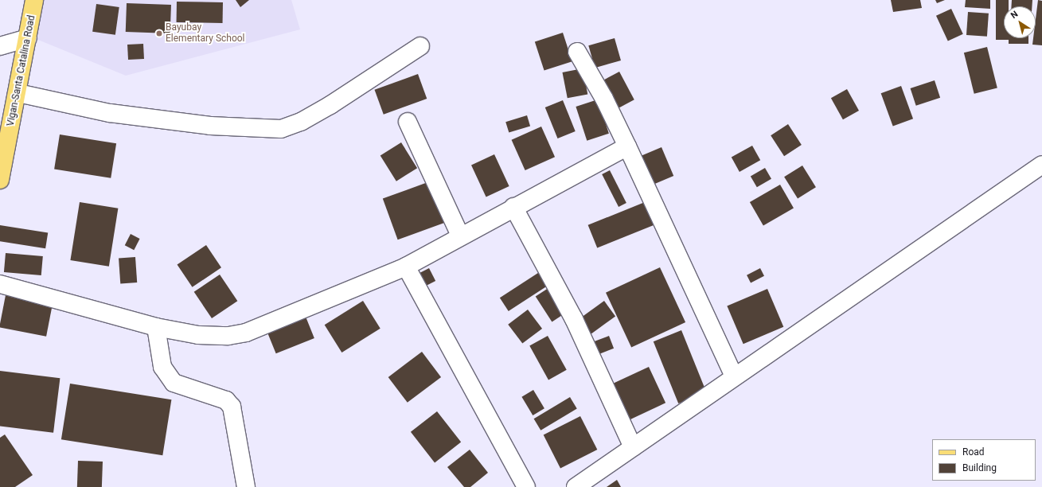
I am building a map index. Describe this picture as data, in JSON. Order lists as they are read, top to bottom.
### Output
{
  "streets": {
    "main road": ["Vigan-Santa Catalina Road"]
  },
  "places": ["Bayubay Elementary School"],
  "legend": ["Road", "Building"],
  "north": "top left"
}
